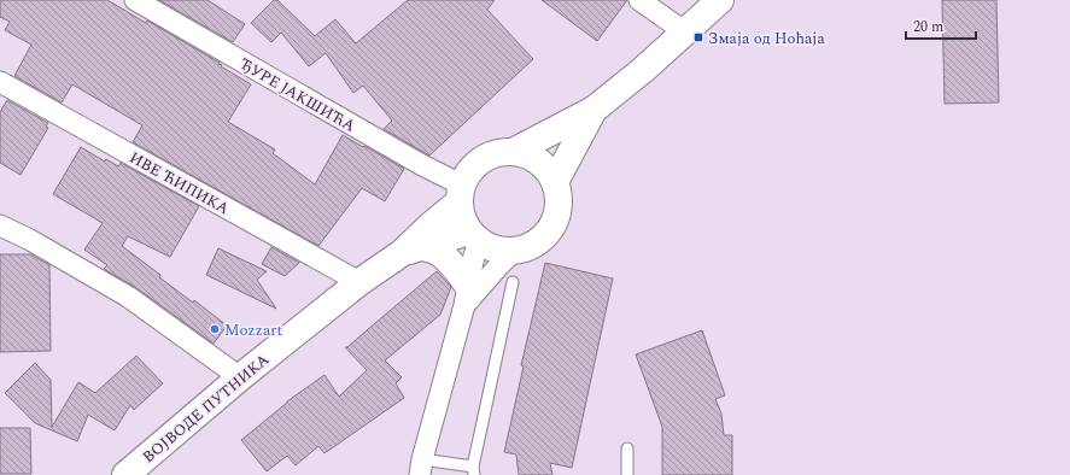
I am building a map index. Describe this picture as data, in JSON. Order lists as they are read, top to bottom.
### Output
{
  "streets": {
    "street": ["ЂУРЕ ЈАКШИЋА", "ИВЕ ЋИПИКА", "ВОЈВОДЕ ПУТНИКА"]
  },
  "crossings": [
    ["ЂУРЕ ЈАКШИЋА", "ВОЈВОДЕ ПУТНИКА"],
    ["ИВЕ ЋИПИКА", "ВОЈВОДЕ ПУТНИКА"]
  ],
  "places": {
    "transit": ["Змаја од Ноћаја"],
    "other": ["Mozzart"]
  },
  "scale_bar": "20 m"
}
